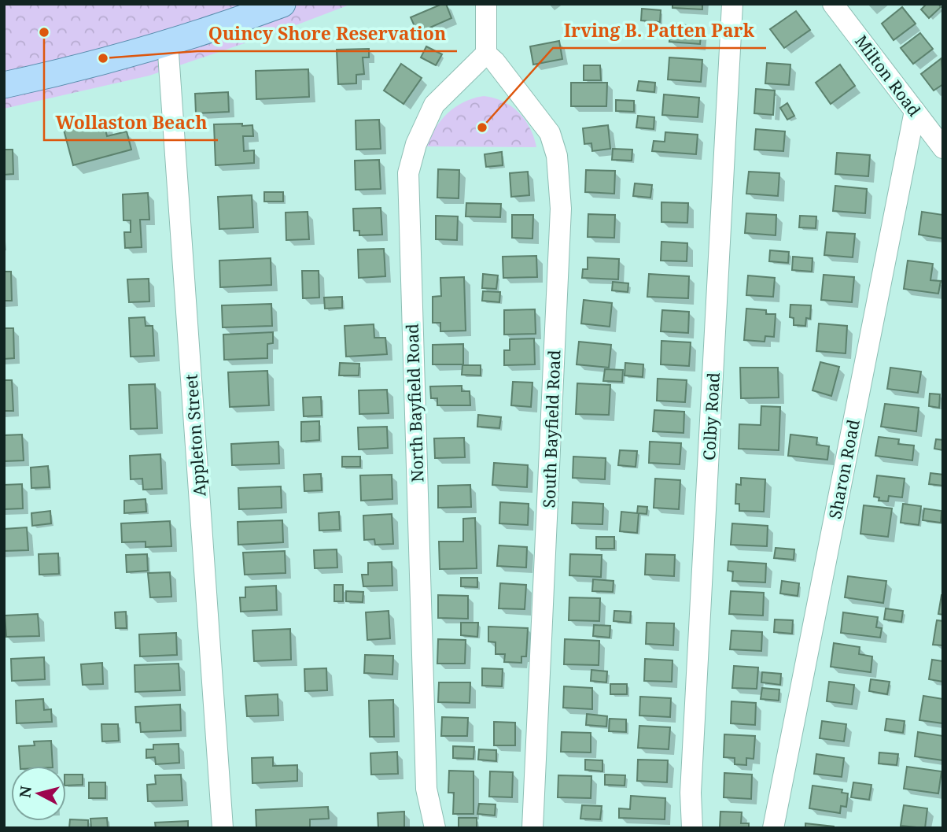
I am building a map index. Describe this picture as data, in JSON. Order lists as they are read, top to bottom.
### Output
{
  "streets": {
    "street": [
      "Milton Road",
      "North Bayfield Road",
      "Colby Road",
      "South Bayfield Road",
      "Appleton Street",
      "Sharon Road"
    ]
  },
  "crossings": [
    ["Milton Road", "Sharon Road"],
    ["North Bayfield Road", "South Bayfield Road"]
  ],
  "places": ["Wollaston Beach", "Quincy Shore Reservation", "Irving B. Patten Park"],
  "north": "left"
}
